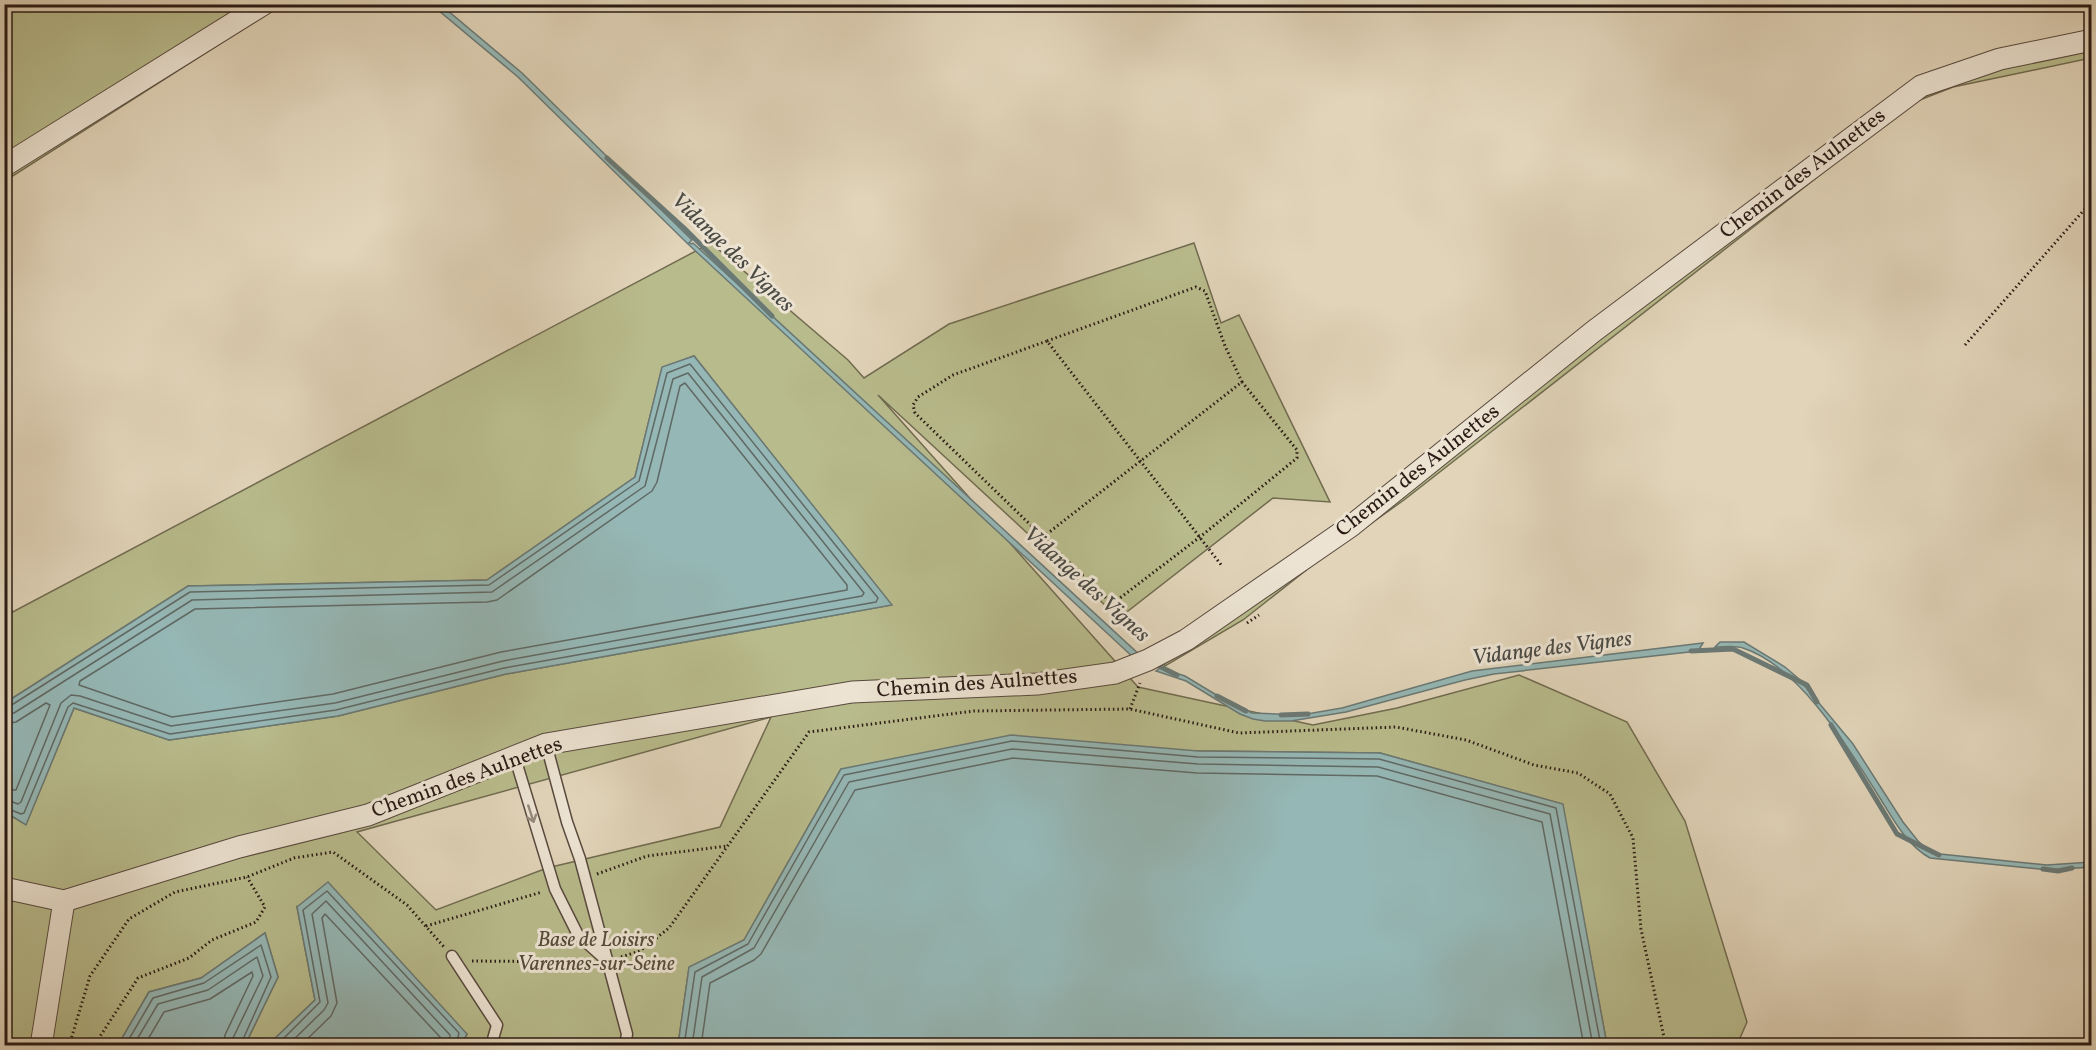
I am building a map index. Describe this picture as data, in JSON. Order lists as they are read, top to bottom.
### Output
{
  "streets": {
    "street": ["Chemin des Aulnettes"]
  },
  "water": ["Vidange des Vignes"],
  "parks": ["Base de Loisirs Varennes-sur-Seine"]
}
